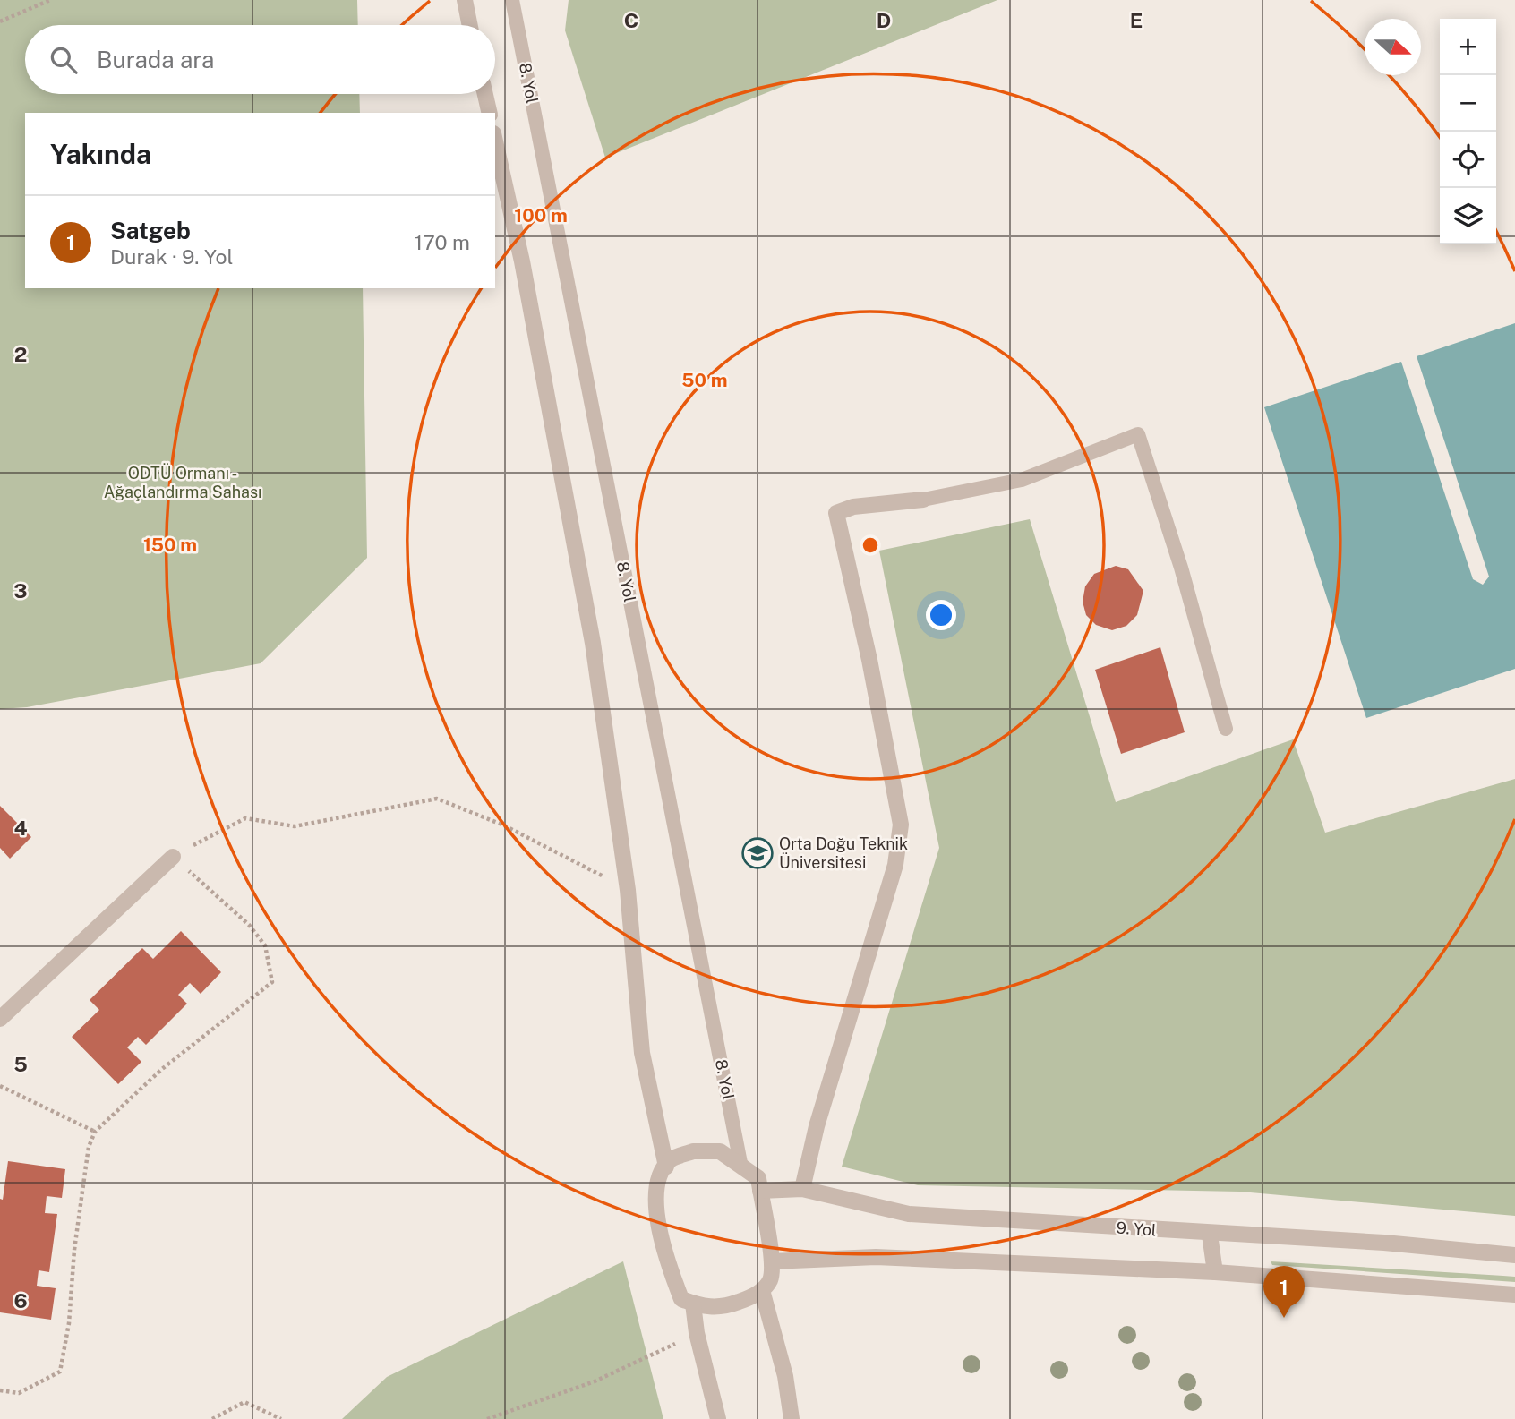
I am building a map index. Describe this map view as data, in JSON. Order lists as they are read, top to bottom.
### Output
{
  "streets": {
    "street": ["8. Yol", "9. Yol"]
  },
  "crossings": [
    ["8. Yol", "9. Yol"]
  ],
  "parks": ["ODTÜ Ormanı - Ağaçlandırma Sahası"],
  "places": {
    "school or university": ["Orta Doğu Teknik Üniversitesi"]
  },
  "north": "right",
  "page": {
    "map_buttons": ["+", "−"],
    "search": "Burada ara",
    "heading": "Yakında",
    "list": [
      {
        "mark": "1",
        "name": "Satgeb",
        "note": "Durak · 9. Yol",
        "value": "170 m"
      }
    ],
    "pins": "1"
  },
  "grid": {
    "columns": ["C", "D", "E"],
    "rows": [
      "2",
      "3",
      "4",
      "5",
      "6"
    ]
  },
  "rings": ["100 m", "50 m", "150 m"]
}
